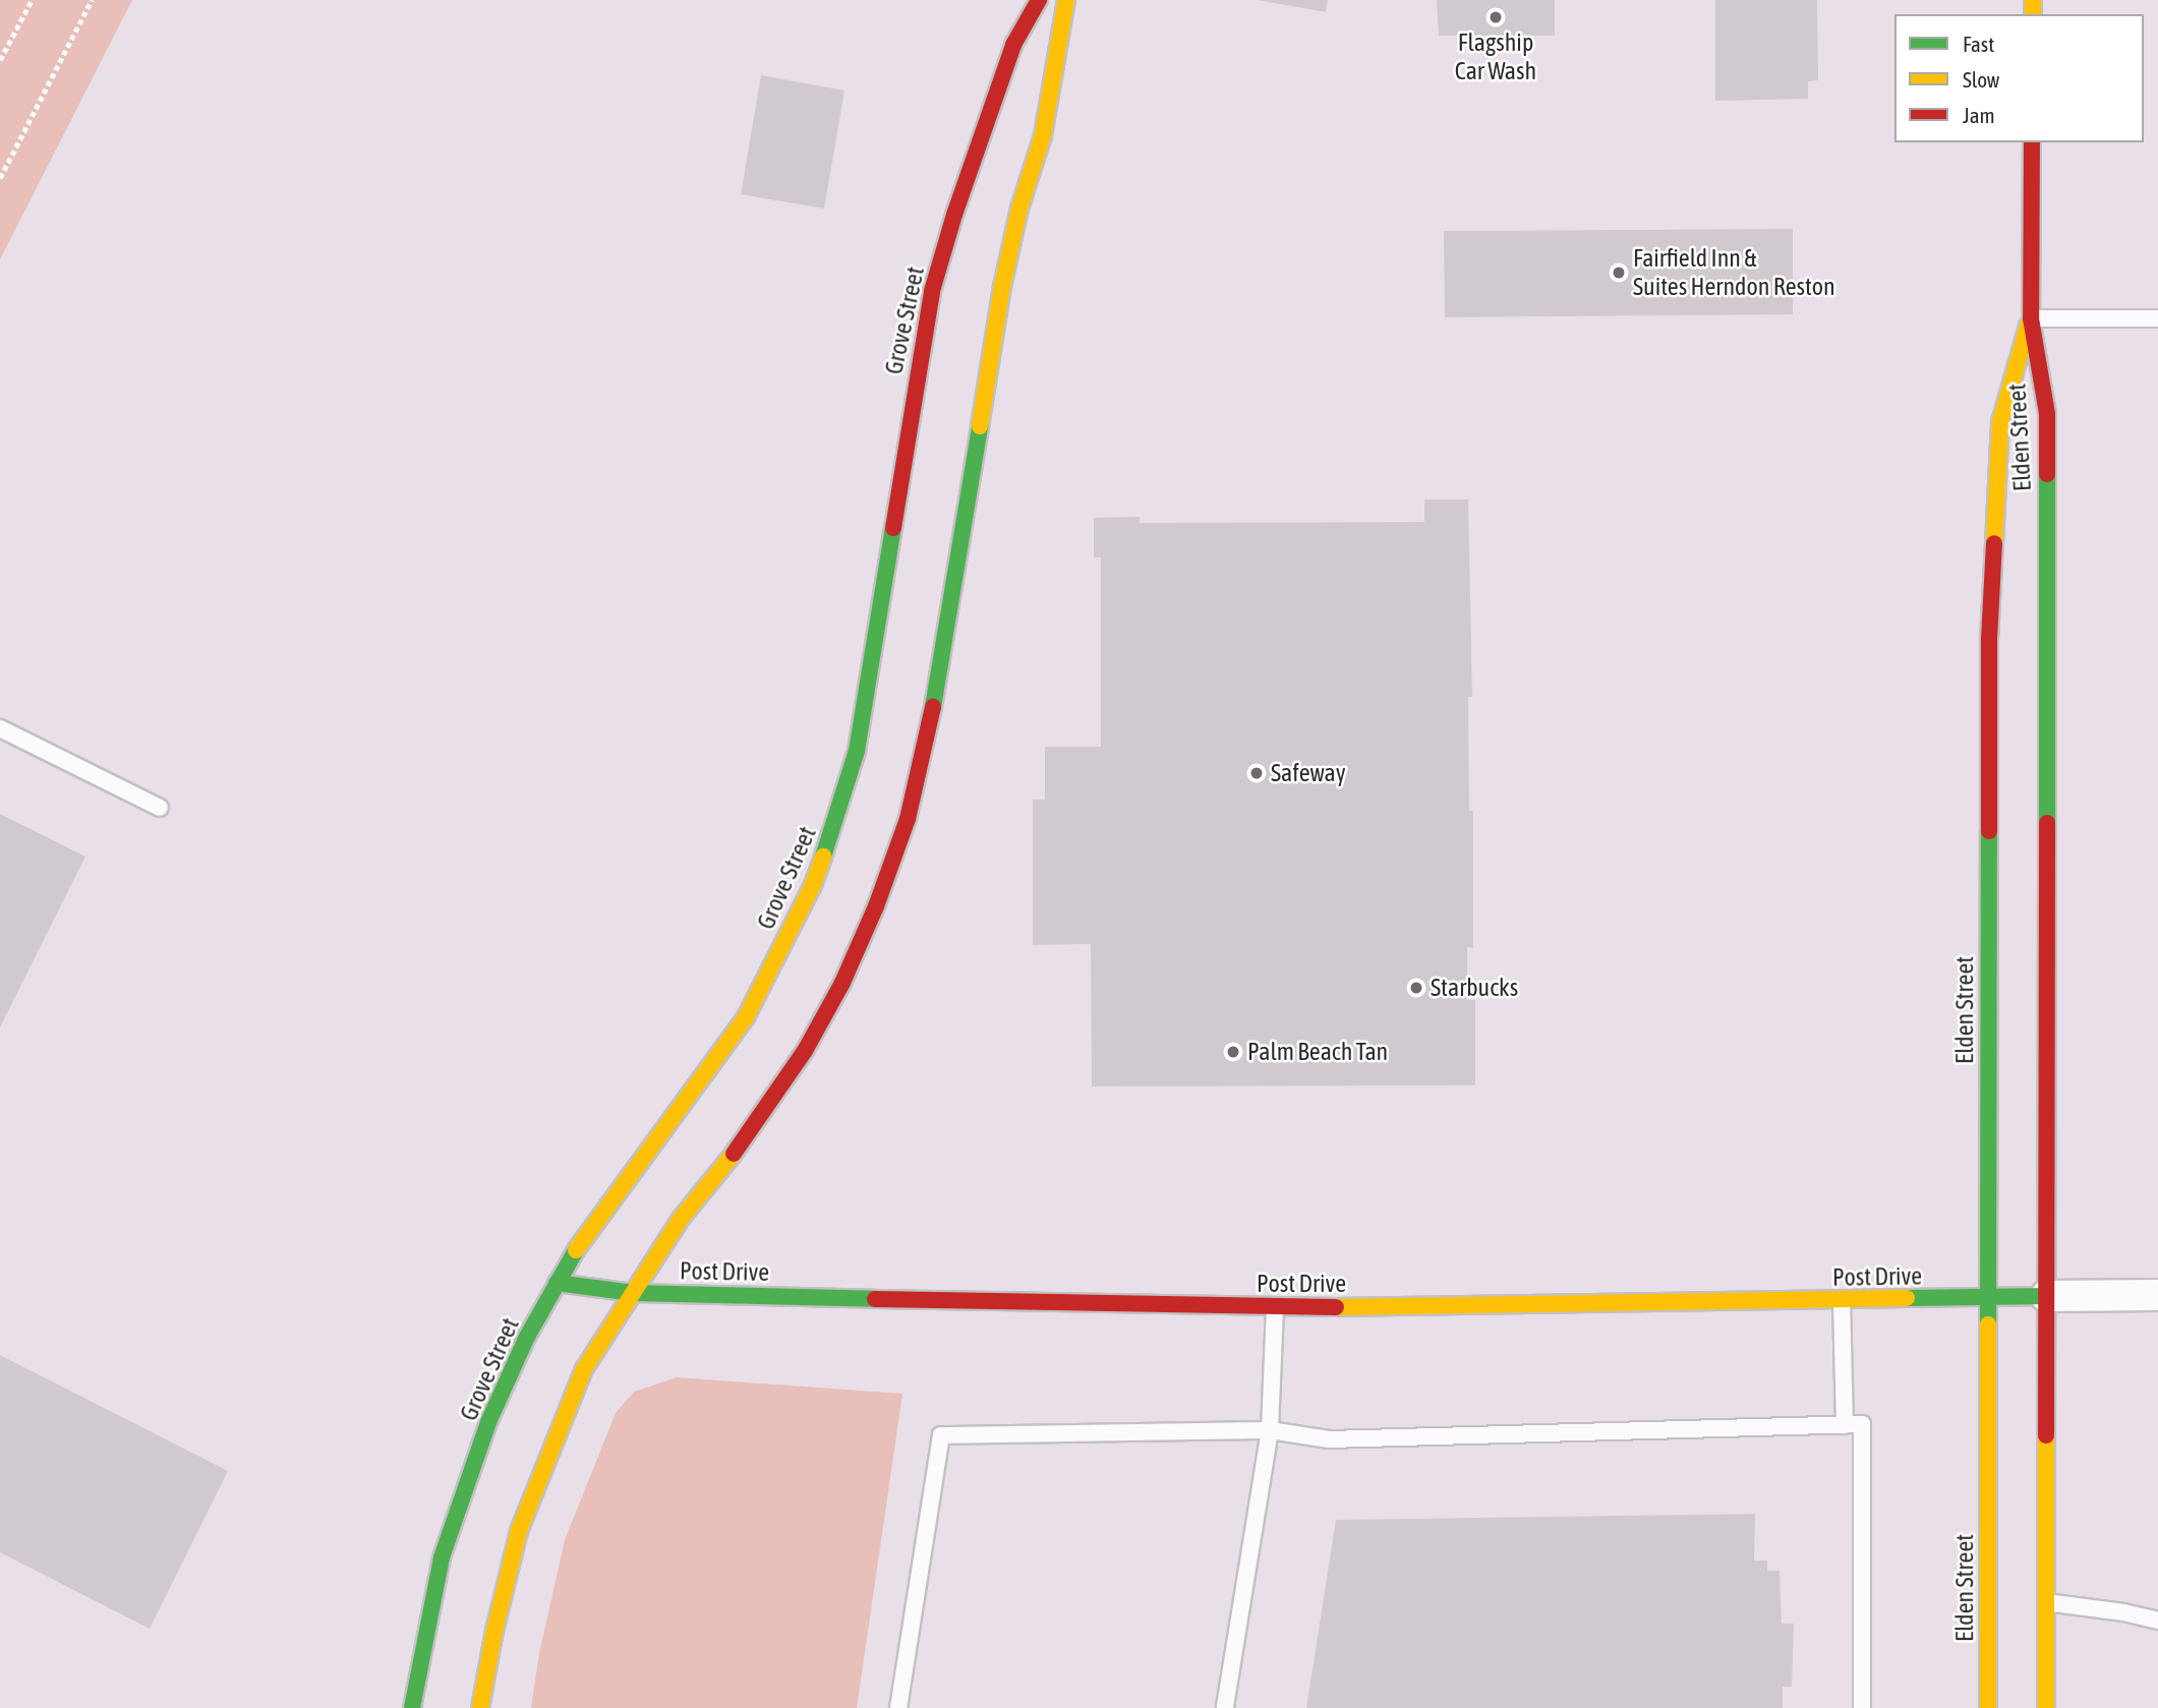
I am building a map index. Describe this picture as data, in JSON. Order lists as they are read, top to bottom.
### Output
{
  "streets": {
    "street": ["Grove Street", "Elden Street", "Post Drive"]
  },
  "crossings": [
    ["Grove Street", "Post Drive"],
    ["Elden Street", "Post Drive"]
  ],
  "places": [
    "Flagship Car Wash",
    "Fairfield Inn & Suites Herndon Reston",
    "Safeway",
    "Starbucks",
    "Palm Beach Tan"
  ],
  "legend": ["Fast", "Slow", "Jam"]
}
